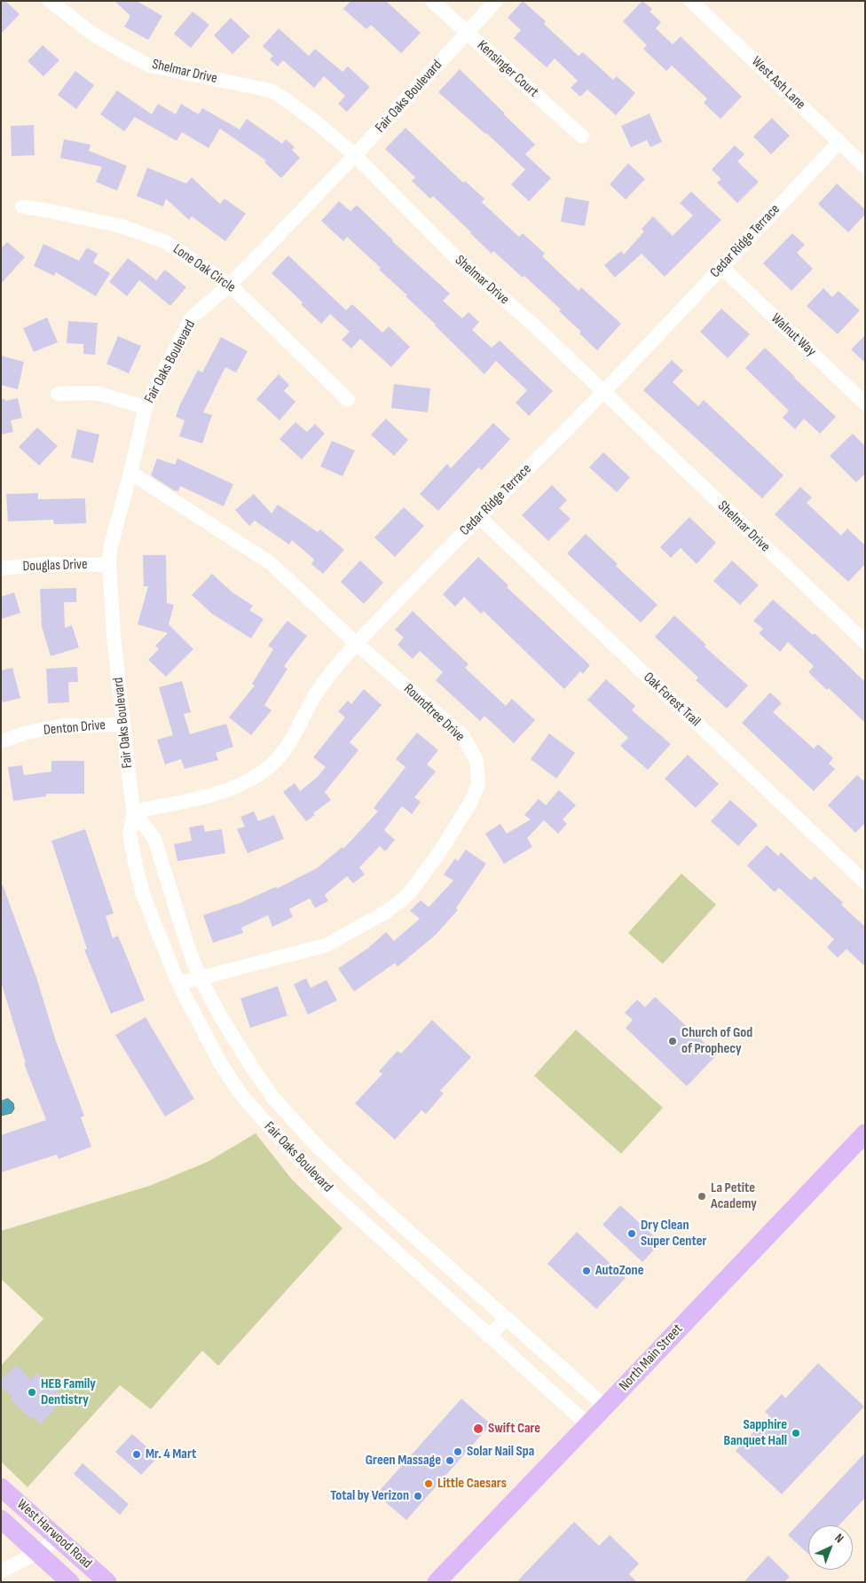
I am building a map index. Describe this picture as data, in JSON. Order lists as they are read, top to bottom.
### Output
{
  "streets": {
    "main road": ["North Main Street", "West Harwood Road"],
    "street": [
      "Kensinger Court",
      "Shelmar Drive",
      "West Ash Lane",
      "Fair Oaks Boulevard",
      "Cedar Ridge Terrace",
      "Lone Oak Circle",
      "Walnut Way",
      "Douglas Drive",
      "Oak Forest Trail",
      "Roundtree Drive",
      "Denton Drive"
    ]
  },
  "crossings": [
    ["Kensinger Court", "Fair Oaks Boulevard"],
    ["Shelmar Drive", "Fair Oaks Boulevard"],
    ["Shelmar Drive", "Cedar Ridge Terrace"],
    ["West Ash Lane", "Cedar Ridge Terrace"],
    ["Fair Oaks Boulevard", "Cedar Ridge Terrace"],
    ["Fair Oaks Boulevard", "Lone Oak Circle"],
    ["Fair Oaks Boulevard", "Douglas Drive"],
    ["Fair Oaks Boulevard", "Roundtree Drive"],
    ["Fair Oaks Boulevard", "Denton Drive"],
    ["Fair Oaks Boulevard", "North Main Street"],
    ["Cedar Ridge Terrace", "Walnut Way"],
    ["Cedar Ridge Terrace", "Oak Forest Trail"],
    ["Cedar Ridge Terrace", "Roundtree Drive"]
  ],
  "places": [
    "Church of God of Prophecy",
    "La Petite Academy",
    "Dry Clean Super Center",
    "AutoZone",
    "HEB Family Dentistry",
    "Swift Care",
    "Sapphire Banquet Hall",
    "Solar Nail Spa",
    "Mr. 4 Mart",
    "Green Massage",
    "Little Caesars",
    "Total by Verizon"
  ],
  "north": "top right"
}
